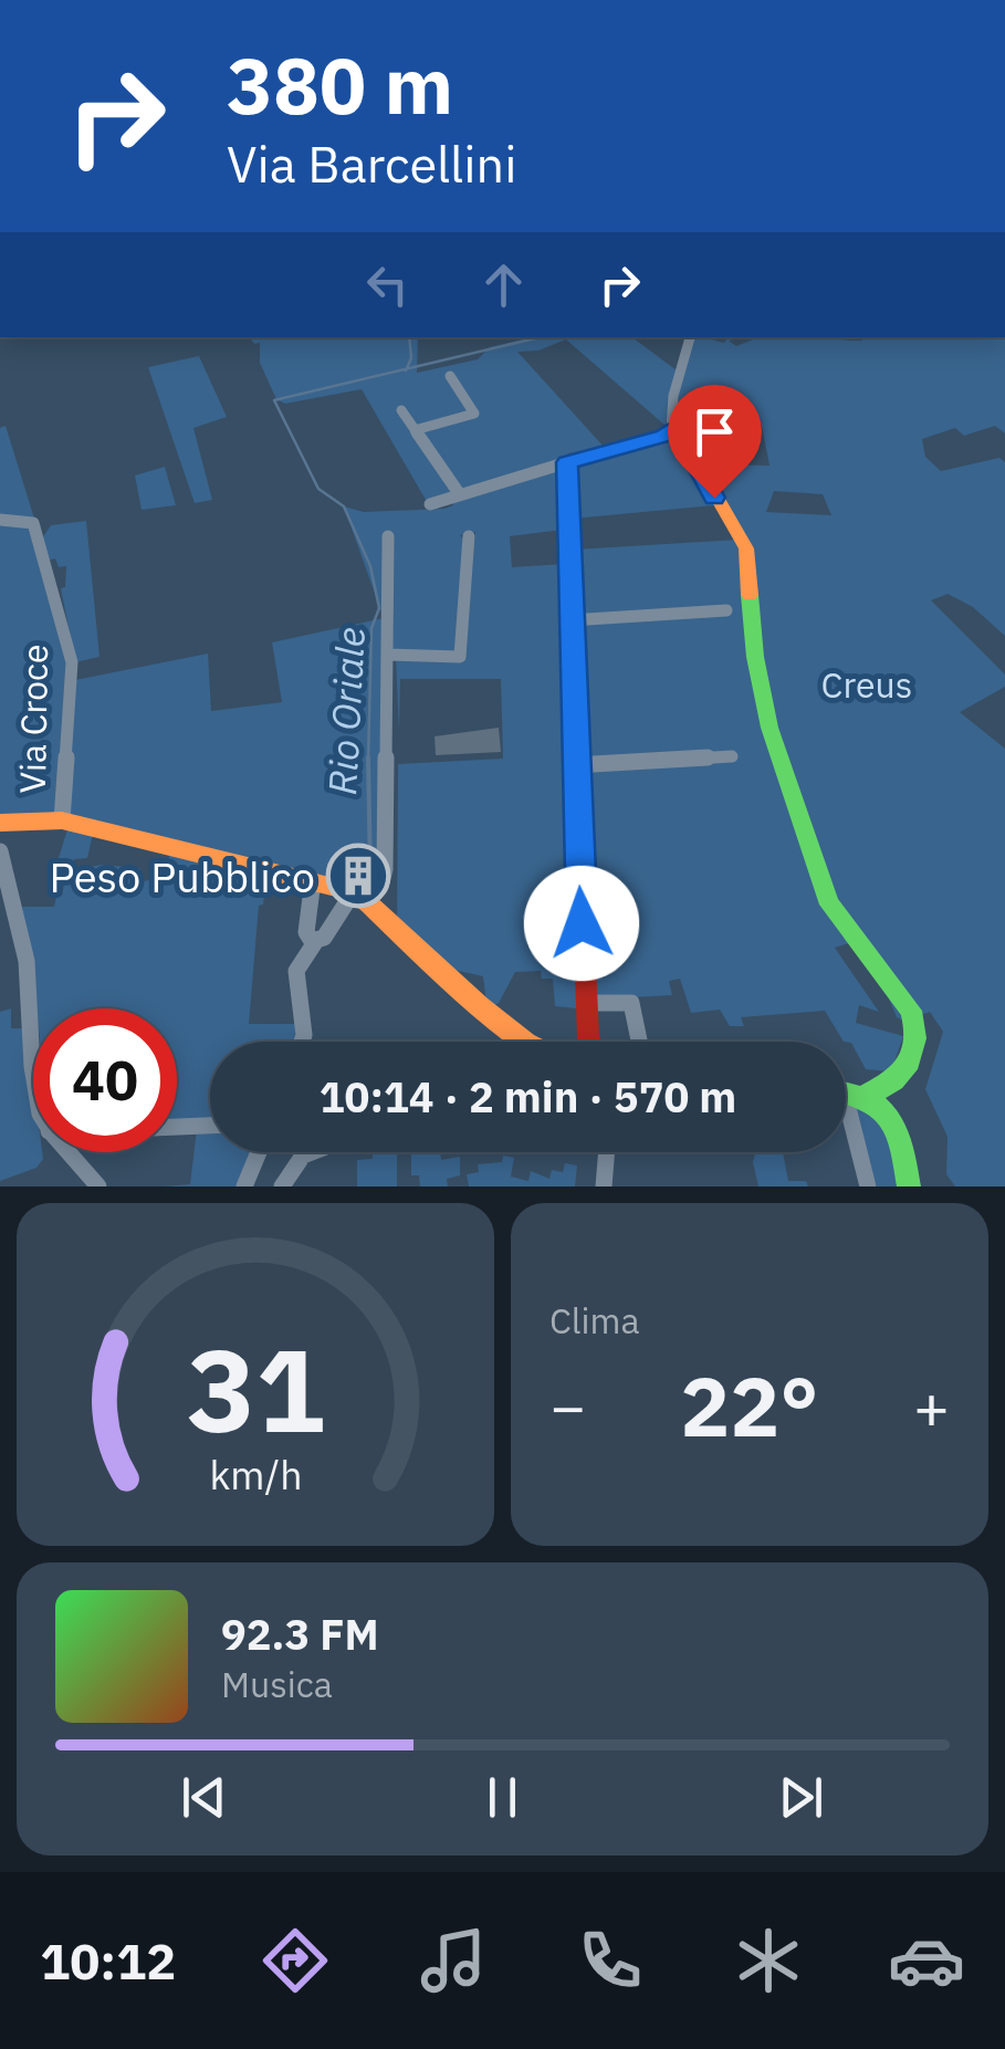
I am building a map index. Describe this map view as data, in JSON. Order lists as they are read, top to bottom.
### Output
{
  "streets": {
    "street": ["Via Croce"]
  },
  "water": ["Rio Oriale"],
  "parks": ["Creus"],
  "places": {
    "building": ["Peso Pubblico"]
  },
  "page": {
    "turn": ["380 m", "Via Barcellini"],
    "limit": "40",
    "trip": "10:14 · 2 min · 570 m",
    "tile": "Clima",
    "heat": ["−", "22°", "+"],
    "song": ["92.3 FM", "Musica"],
    "tabs": "10:12",
    "gauge": ["31", "km/h"]
  }
}
